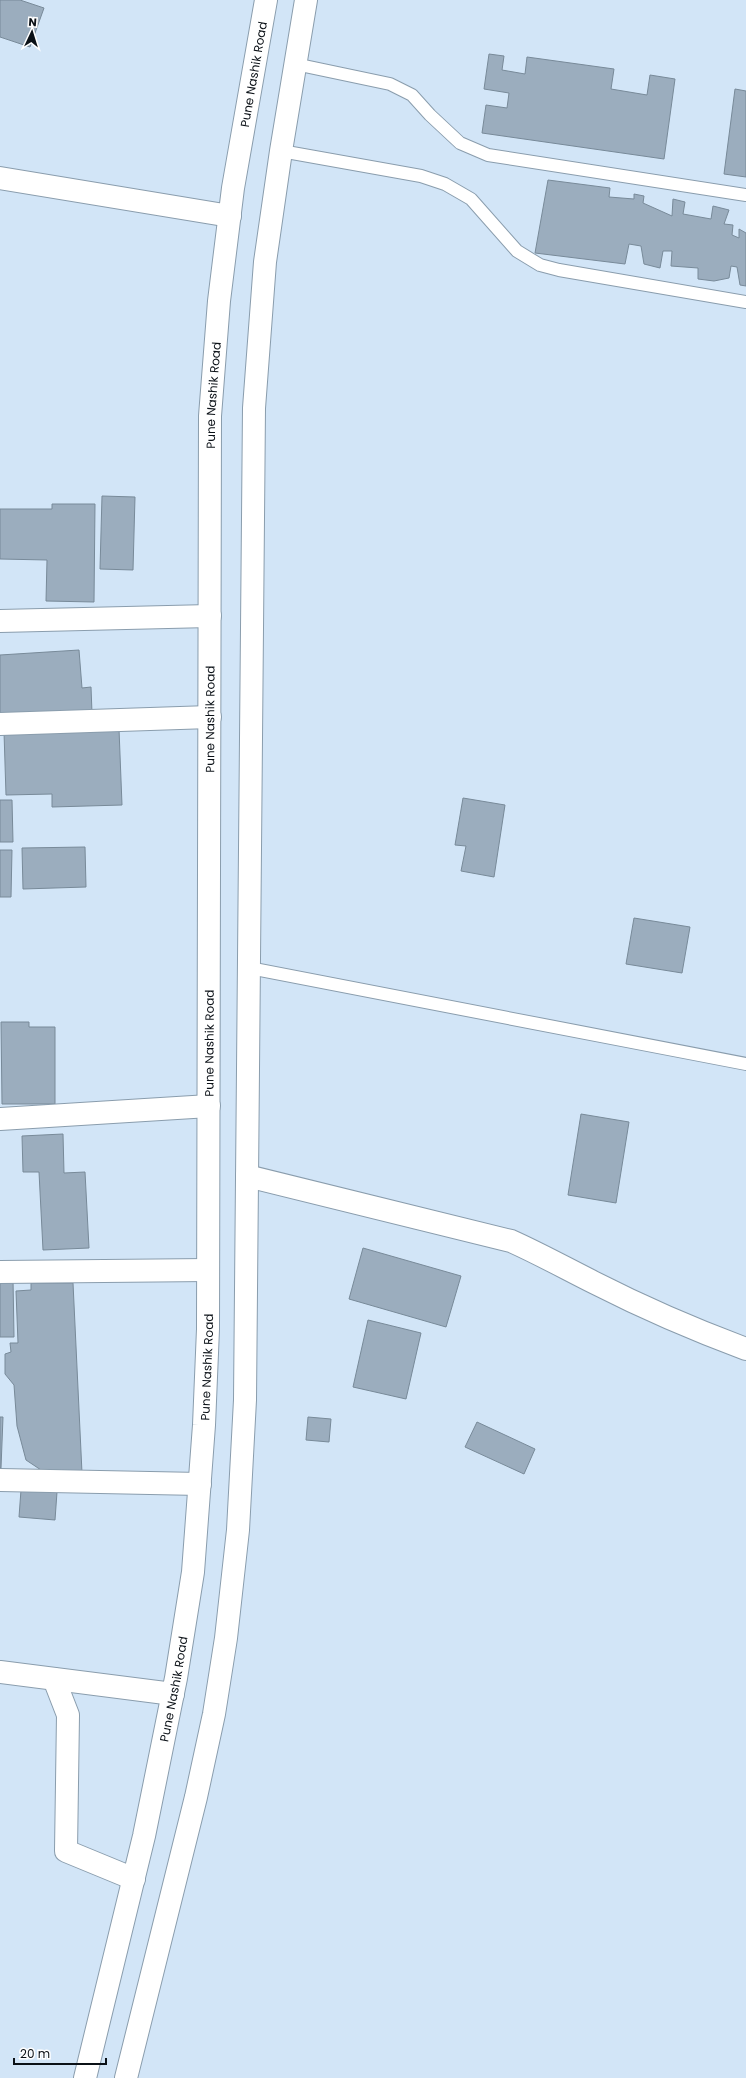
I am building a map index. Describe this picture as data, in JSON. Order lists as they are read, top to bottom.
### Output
{
  "streets": {
    "main road": ["Pune Nashik Road"]
  },
  "scale_bar": "20 m",
  "north": "top"
}
